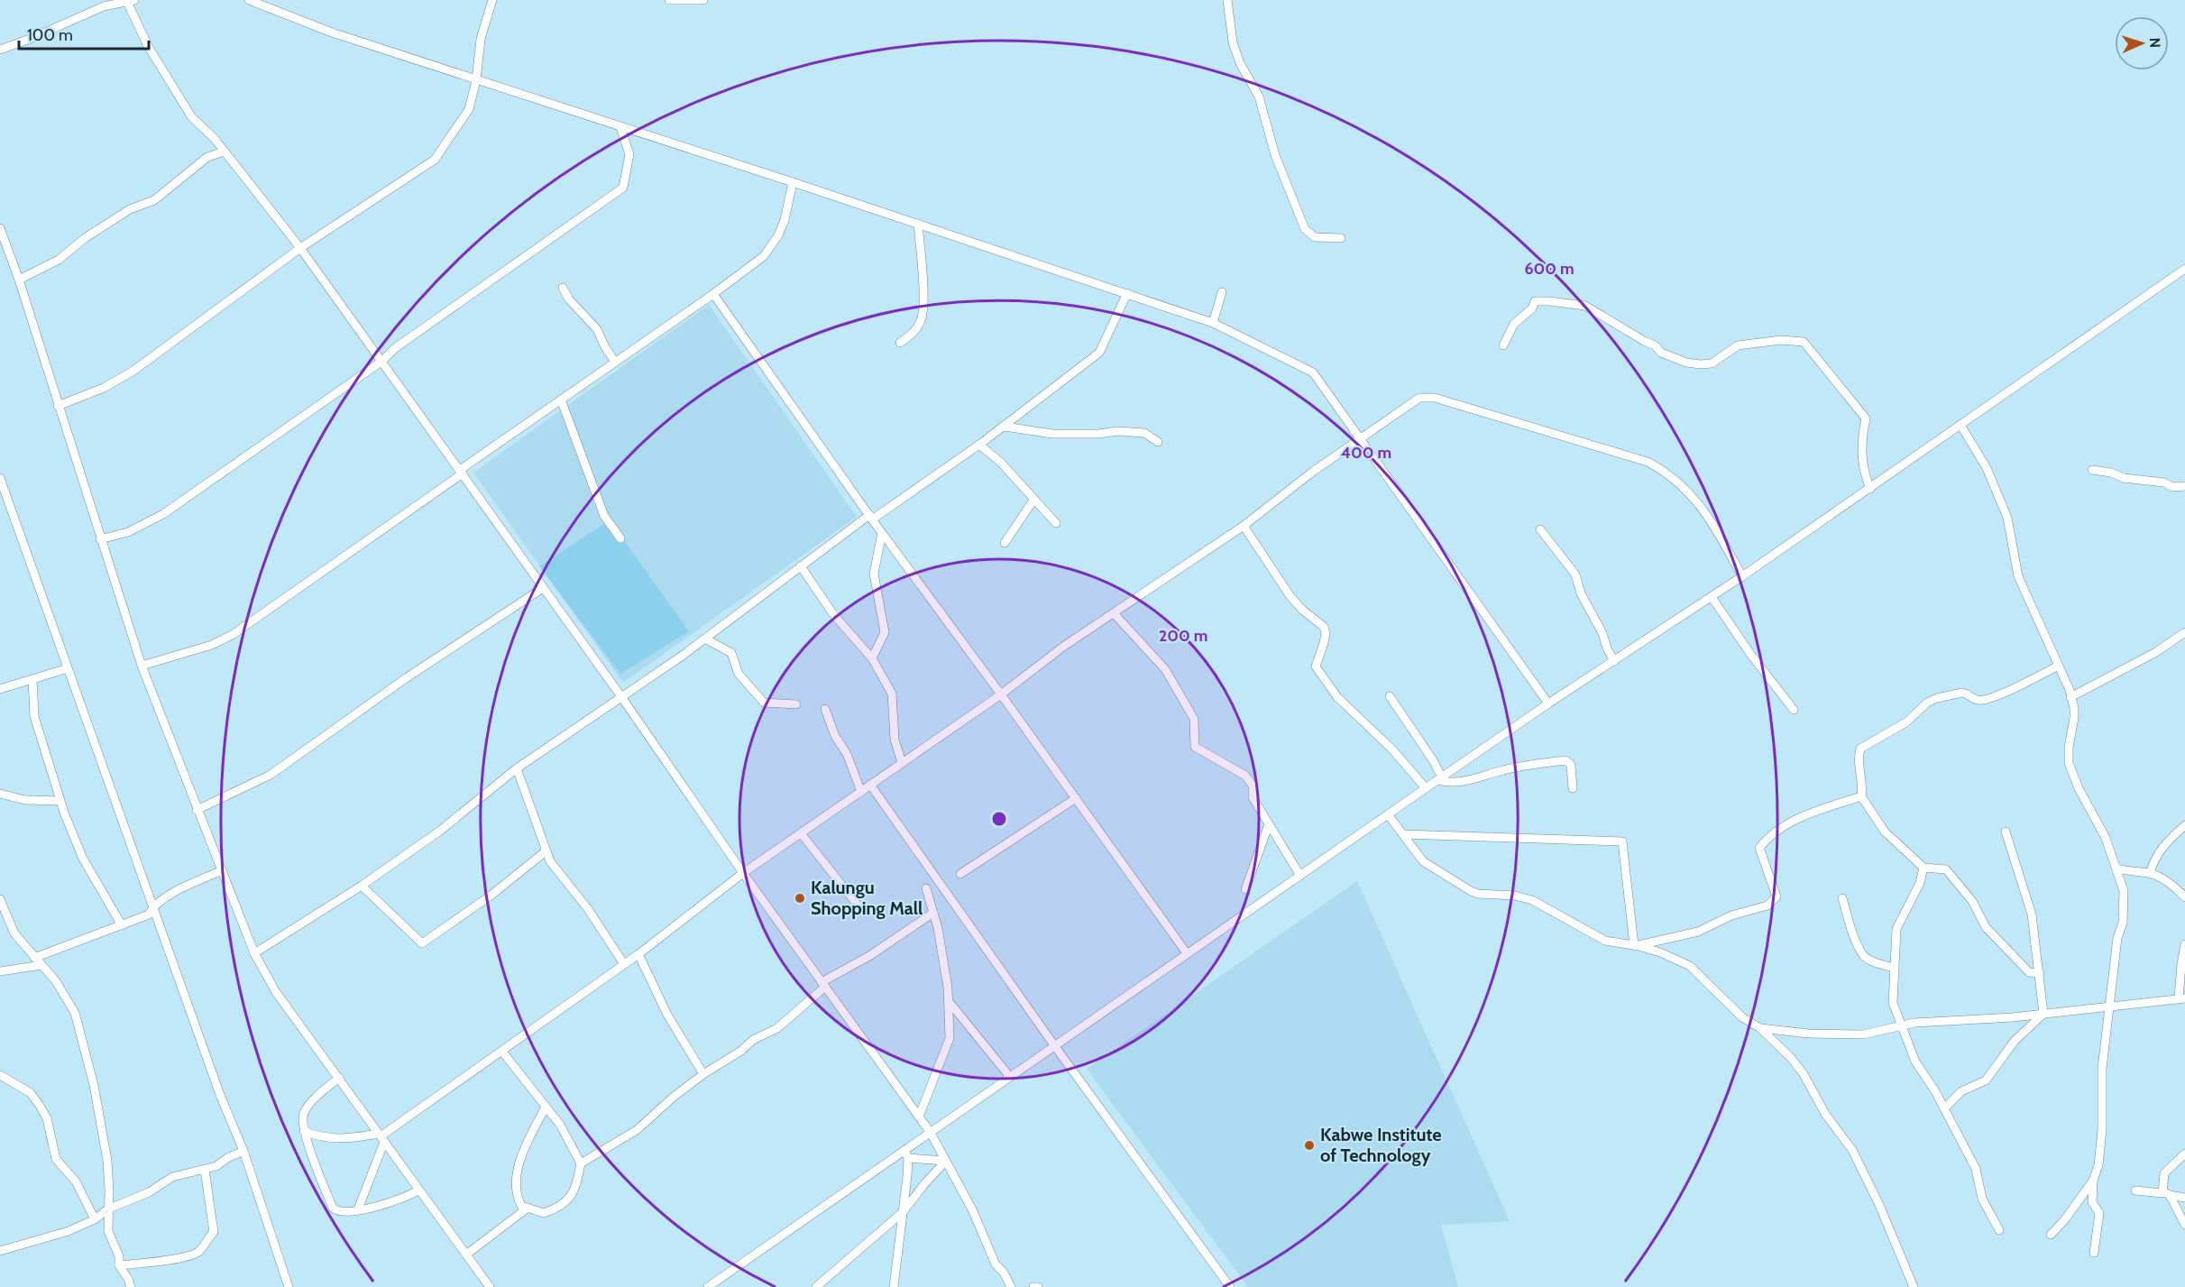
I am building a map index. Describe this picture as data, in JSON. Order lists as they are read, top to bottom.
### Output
{
  "places": ["Kalungu Shopping Mall", "Kabwe Institute of Technology"],
  "scale_bar": "100 m",
  "north": "right",
  "rings": ["600 m", "400 m", "200 m"]
}
